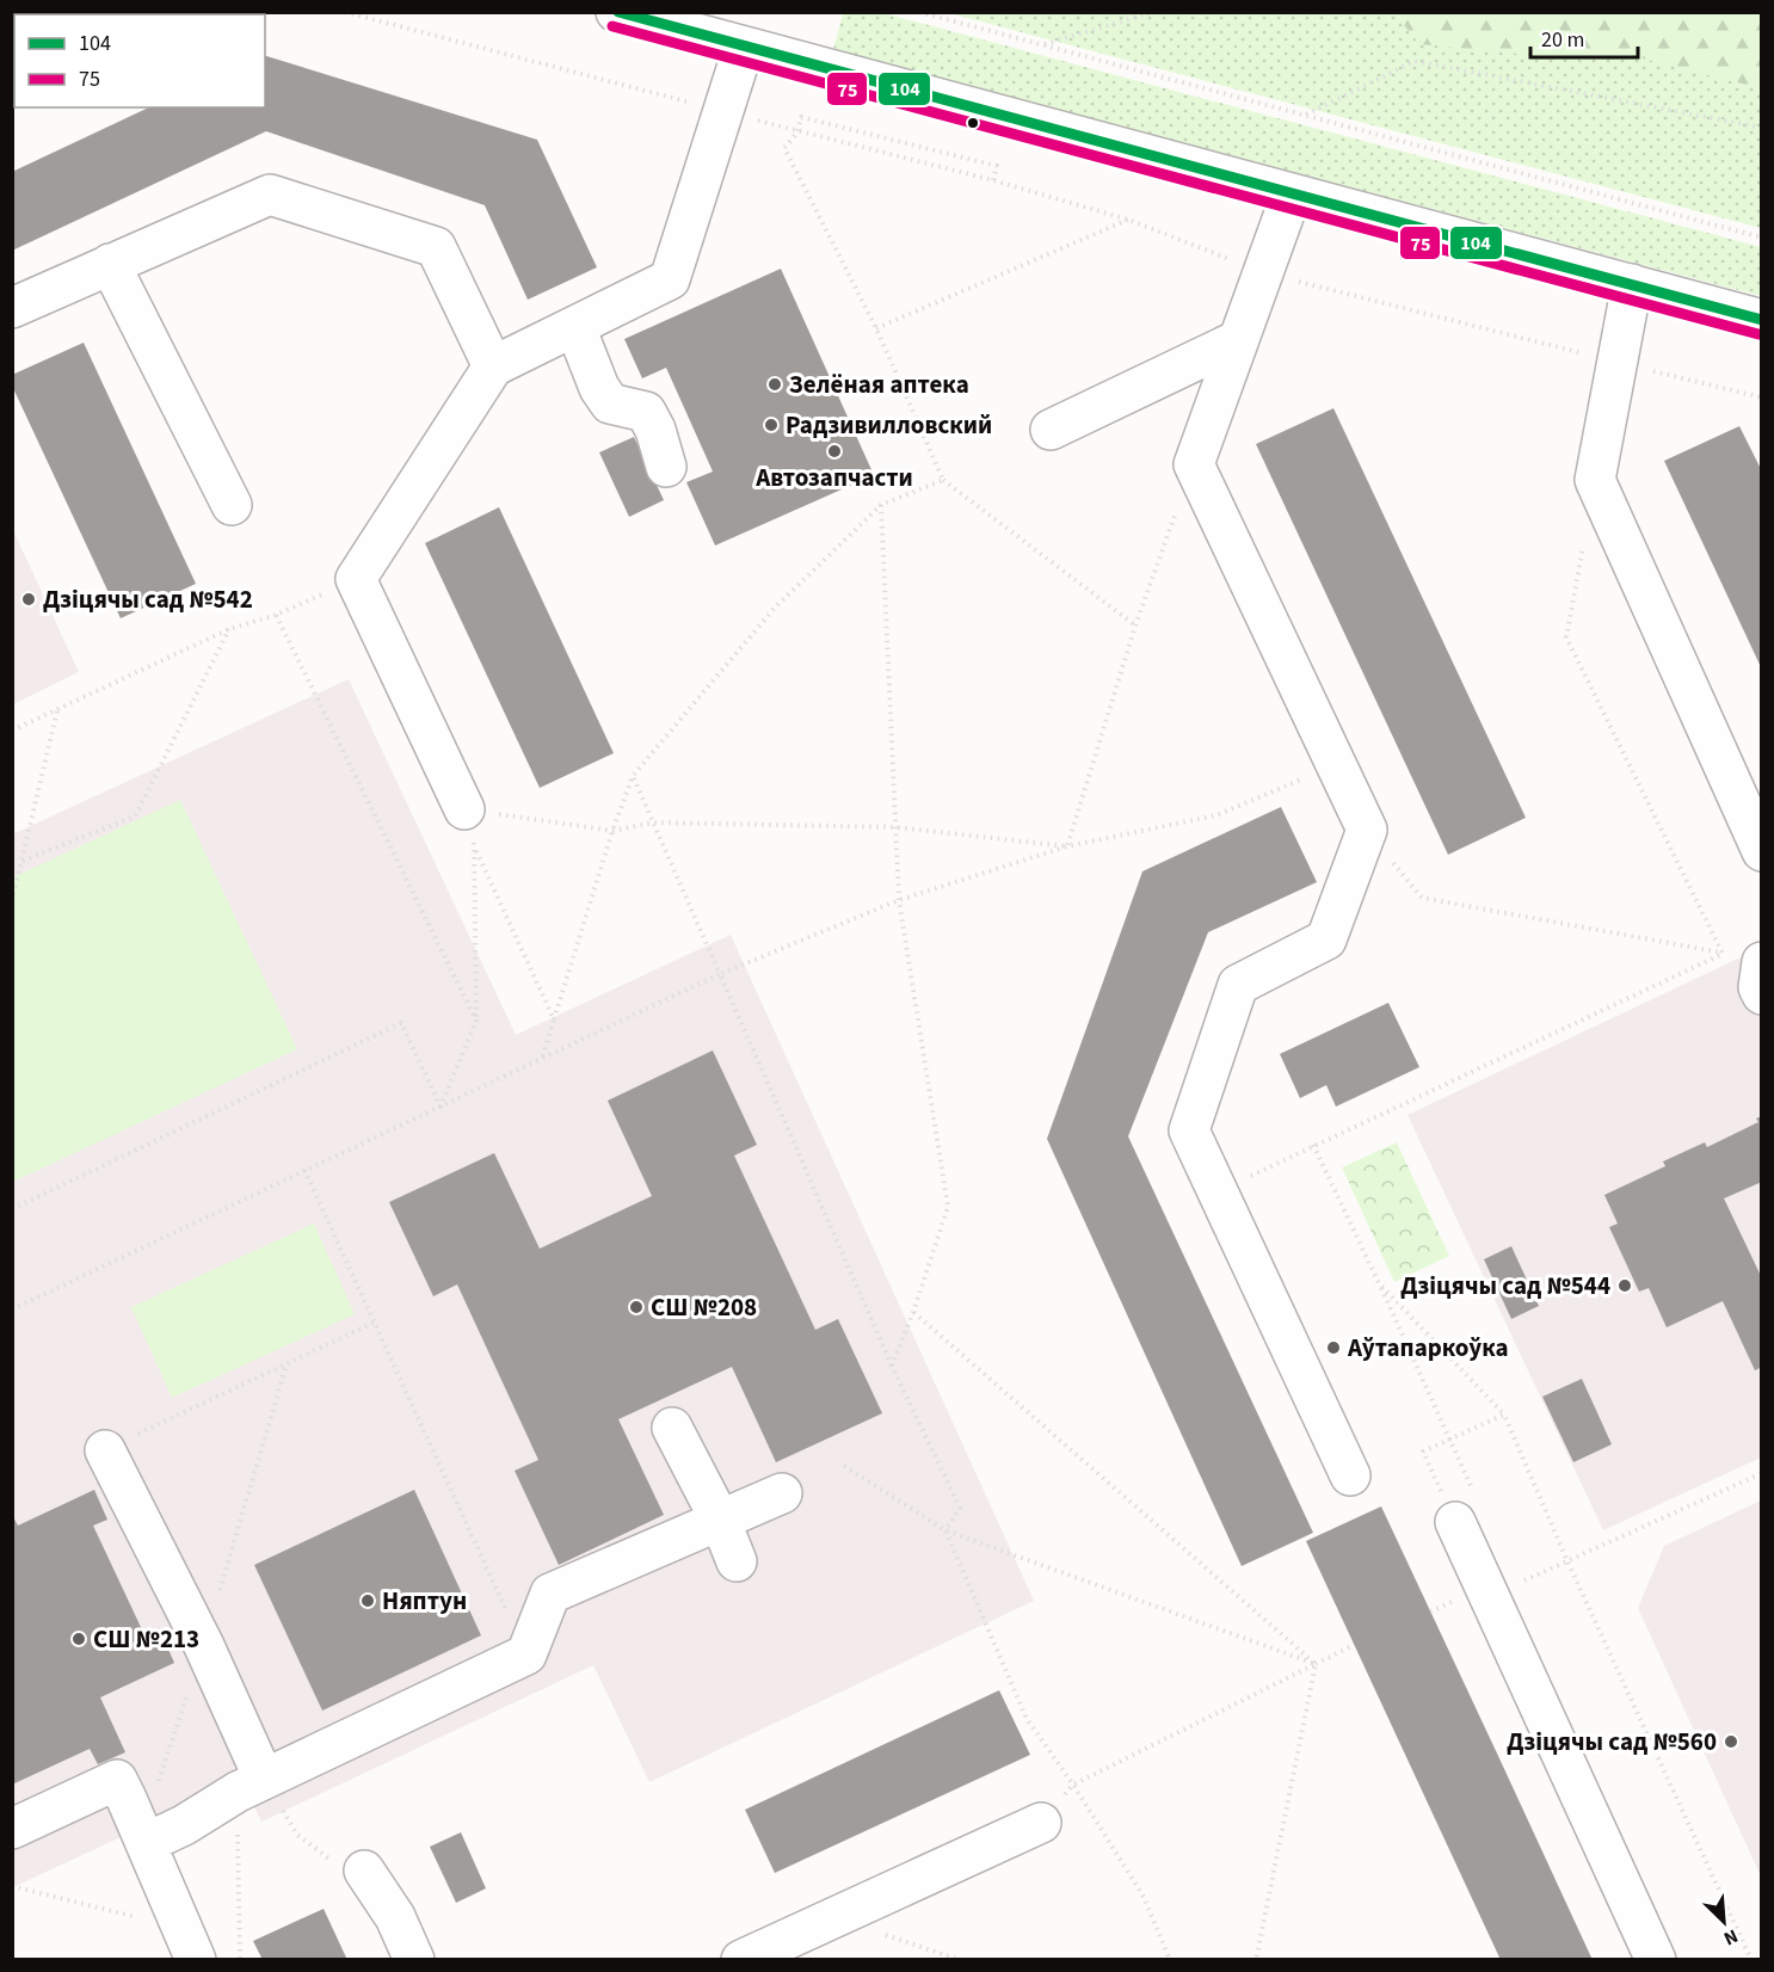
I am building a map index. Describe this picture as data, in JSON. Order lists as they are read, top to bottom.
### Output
{
  "places": [
    "Зелёная аптека",
    "Радзивилловский",
    "Автозапчасти",
    "Дзіцячы сад №542",
    "Дзіцячы сад №544",
    "СШ №208",
    "Аўтапаркоўка",
    "Няптун",
    "СШ №213",
    "Дзіцячы сад №560"
  ],
  "lines": ["transit line 104", "transit line 75"],
  "legend": ["104", "75"],
  "scale_bar": "20 m",
  "north": "bottom right"
}
